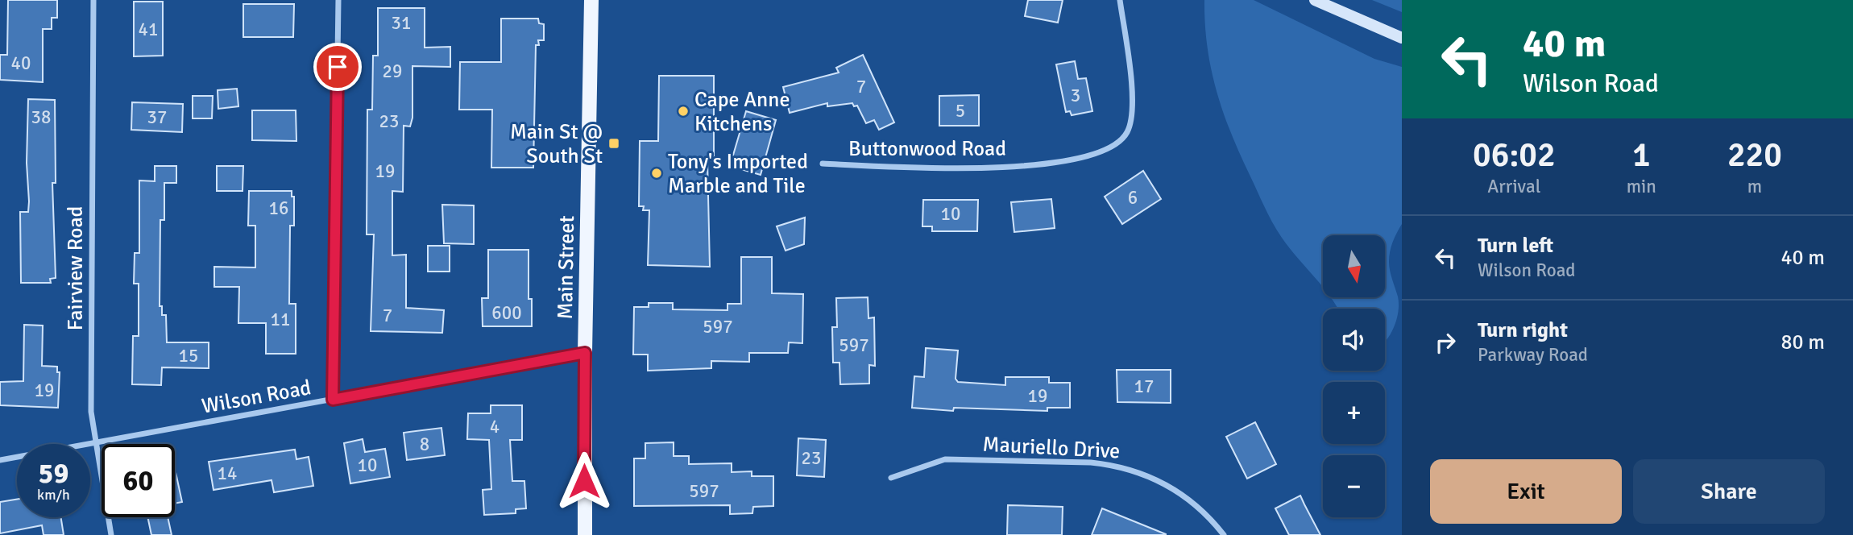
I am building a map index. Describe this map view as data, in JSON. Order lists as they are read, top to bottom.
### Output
{
  "streets": {
    "main road": ["Main Street"],
    "street": [
      "Buttonwood Road",
      "Fairview Road",
      "Wilson Road",
      "Mauriello Drive"
    ]
  },
  "crossings": [
    ["Main Street", "Wilson Road"],
    ["Fairview Road", "Wilson Road"]
  ],
  "places": {
    "other": ["Cape Anne Kitchens", "Tony's Imported Marble and Tile"],
    "transit": ["Main St @ South St"]
  },
  "house_numbers": [
    "31",
    "41",
    "40",
    "29",
    "7",
    "3",
    "5",
    "38",
    "37",
    "23",
    "19",
    "6",
    "16",
    "10",
    "600",
    "7",
    "11",
    "597",
    "597",
    "15",
    "17",
    "19",
    "19",
    "4",
    "8",
    "23",
    "10",
    "14",
    "597"
  ],
  "north": "bottom",
  "page": {
    "turn": ["40 m", "Wilson Road"],
    "eta": [
      "06:02",
      "Arrival",
      "1",
      "min",
      "220",
      "m"
    ],
    "list": [
      {
        "name": "Turn left",
        "note": "Wilson Road",
        "value": "40 m"
      },
      {
        "name": "Turn right",
        "note": "Parkway Road",
        "value": "80 m"
      }
    ],
    "map_buttons": ["+", "−"],
    "speed": "59 km/h",
    "limit": "60",
    "buttons": ["Exit", "Share"]
  }
}
